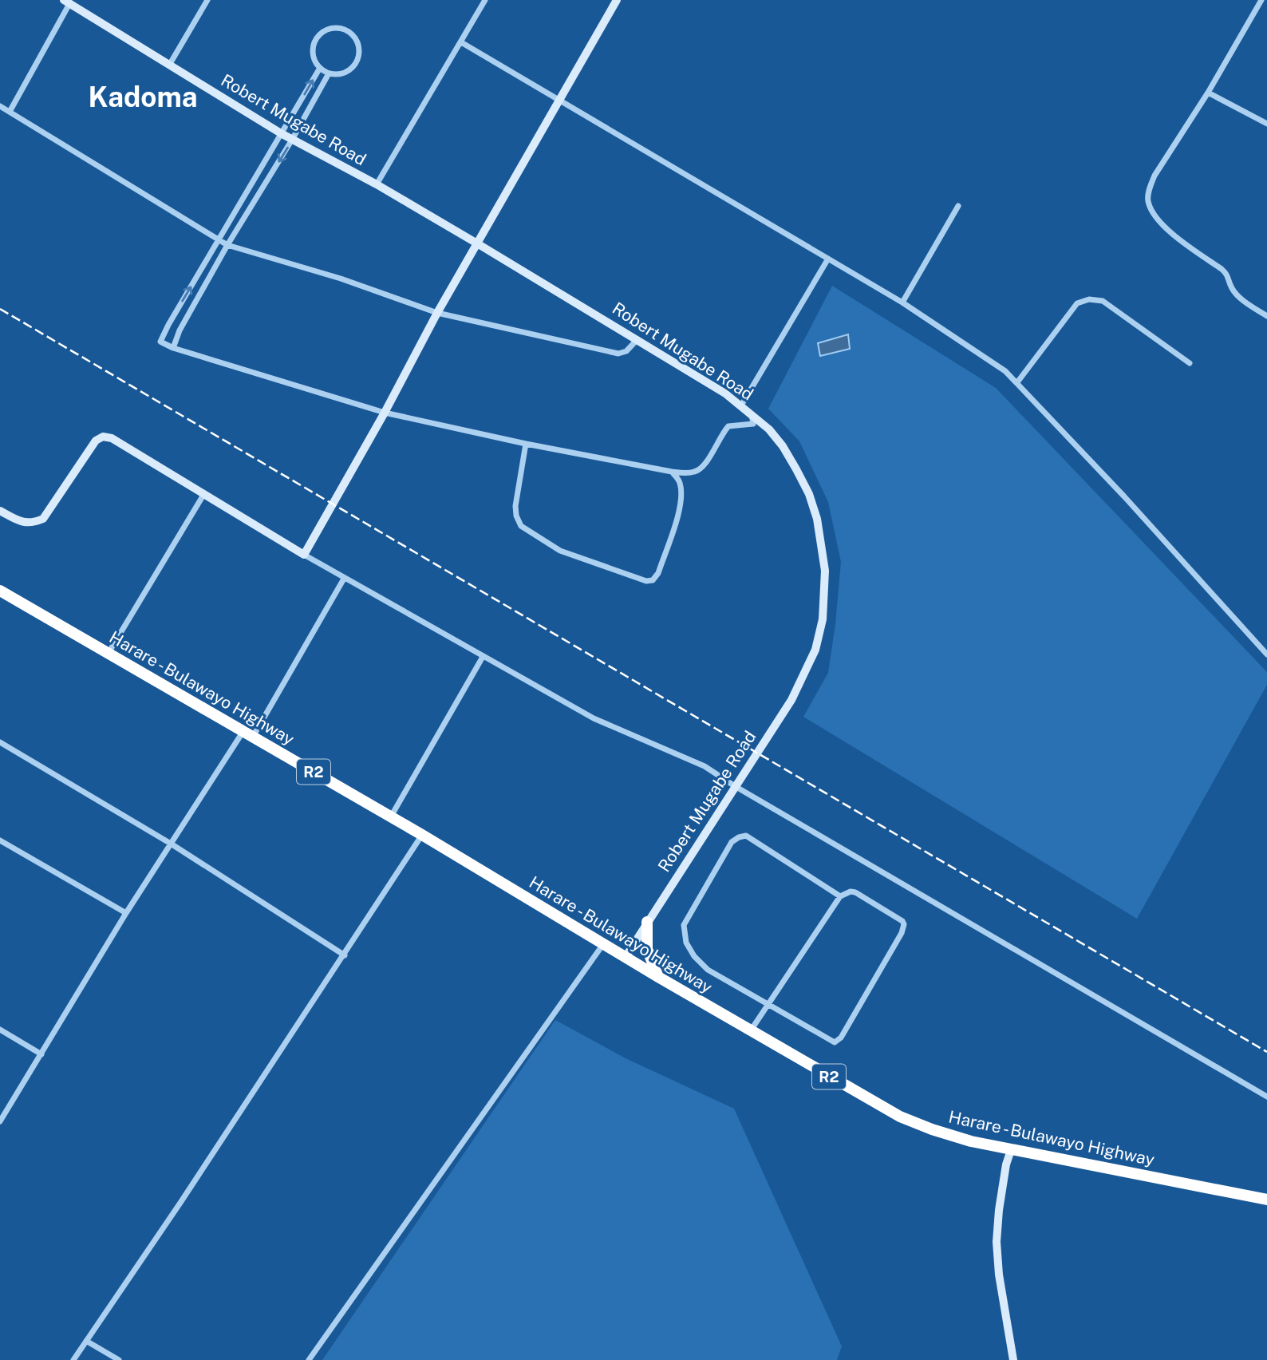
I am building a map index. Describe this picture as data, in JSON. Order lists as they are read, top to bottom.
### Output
{
  "streets": {
    "highway": ["Harare - Bulawayo Highway", "R2"],
    "street": ["Robert Mugabe Road"]
  },
  "crossings": [
    ["Robert Mugabe Road", "Harare - Bulawayo Highway"]
  ],
  "districts": ["Kadoma"]
}
